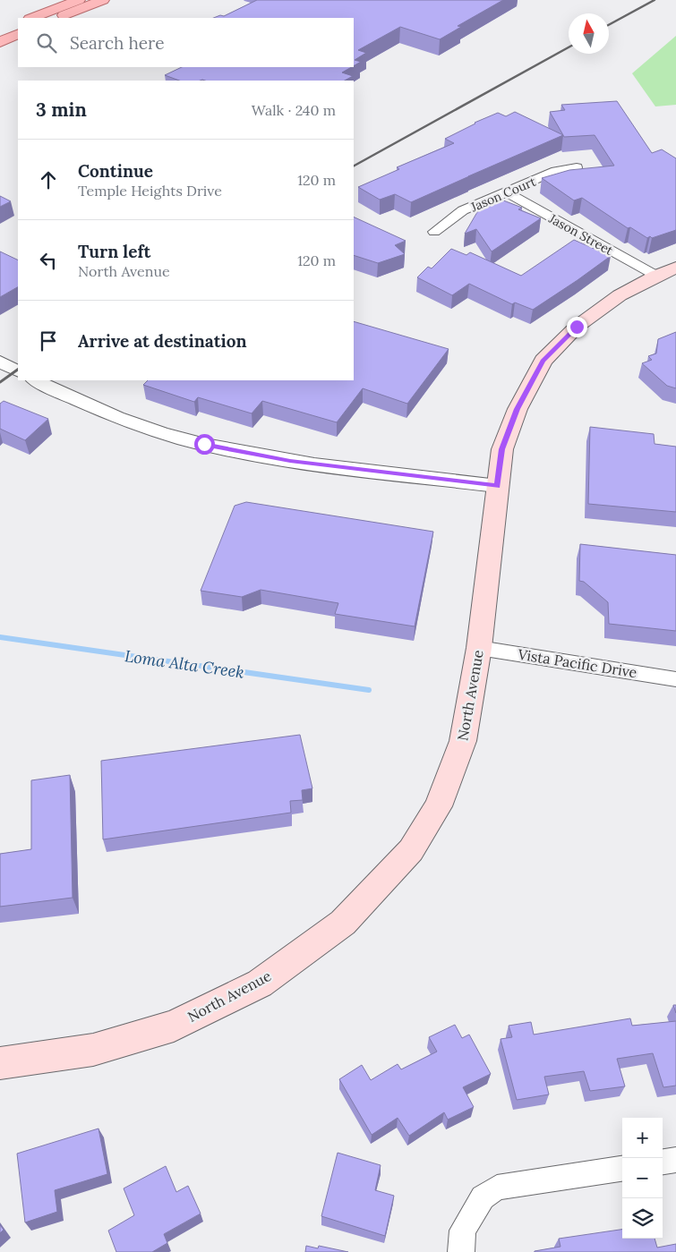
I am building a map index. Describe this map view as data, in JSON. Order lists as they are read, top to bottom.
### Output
{
  "streets": {
    "main road": ["North Avenue"],
    "street": ["Jason Court", "Jason Street", "Vista Pacific Drive"]
  },
  "crossings": [
    ["Jason Court", "Jason Street"],
    ["Jason Street", "North Avenue"],
    ["Vista Pacific Drive", "North Avenue"]
  ],
  "water": ["Loma Alta Creek"],
  "north": "top",
  "page": {
    "search": "Search here",
    "heading": ["3 min", "Walk · 240 m"],
    "list": [
      ["Continue", "Temple Heights Drive", "120 m"],
      ["Turn left", "North Avenue", "120 m"],
      "Arrive at destination"
    ],
    "map_buttons": ["+", "−"]
  }
}
